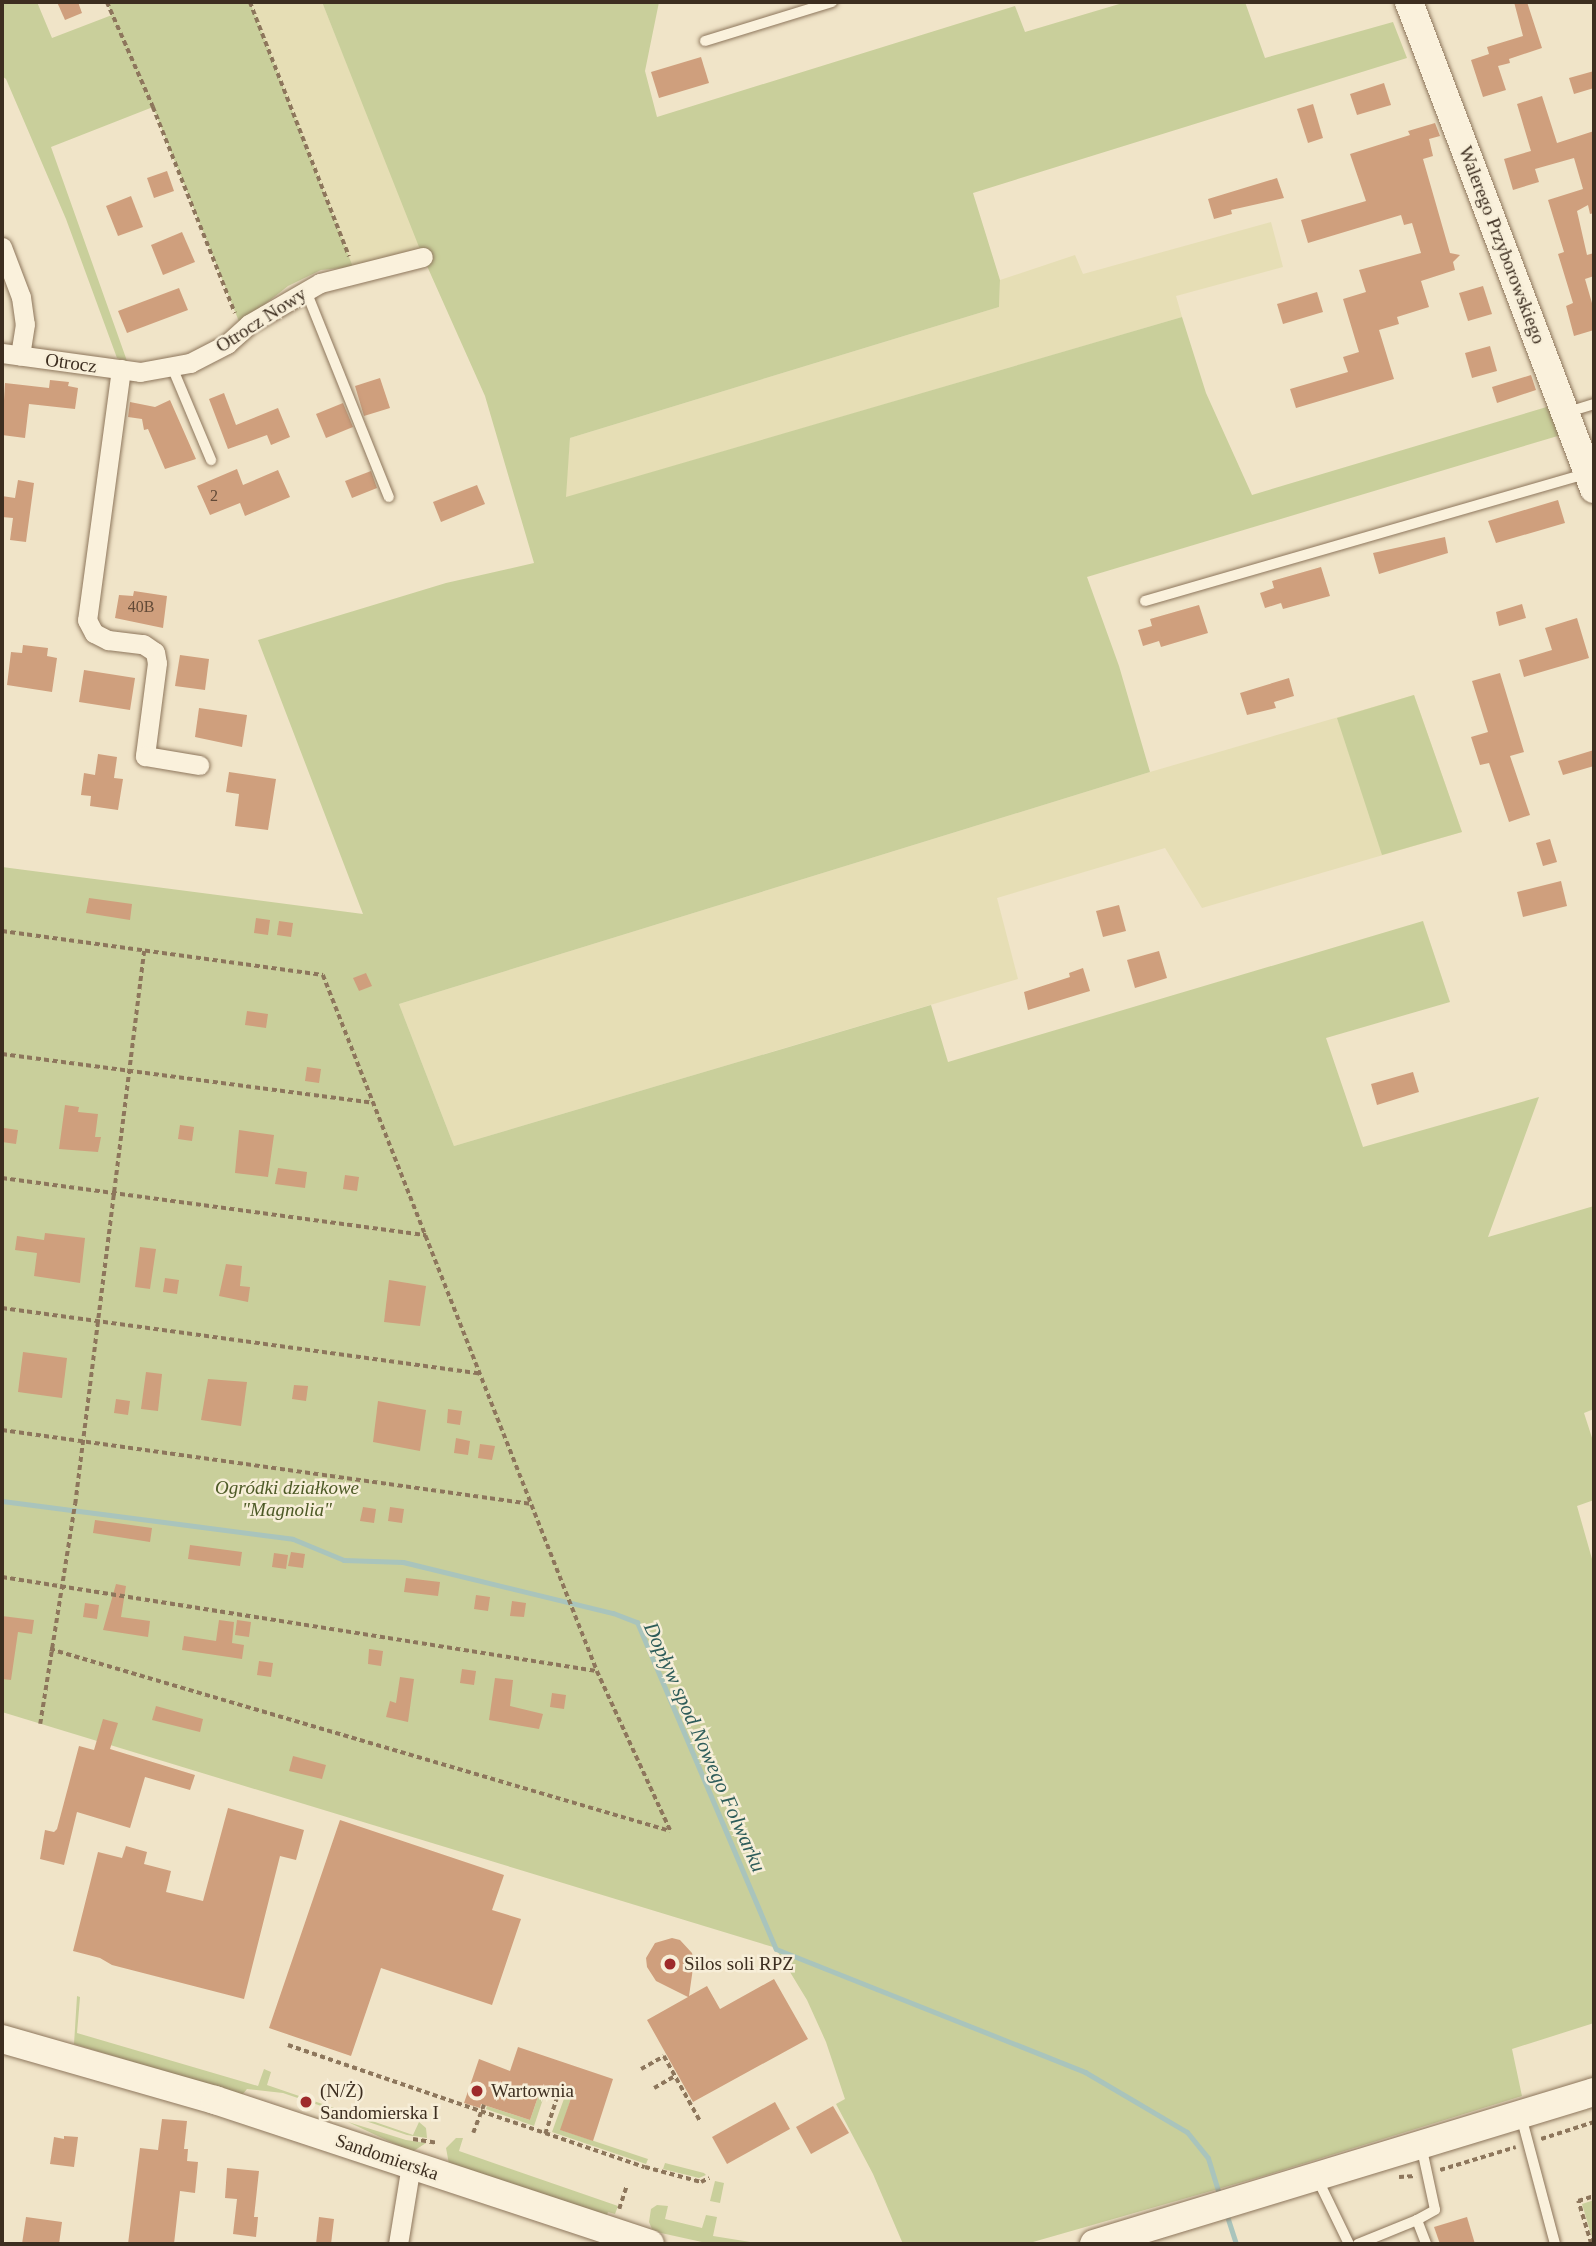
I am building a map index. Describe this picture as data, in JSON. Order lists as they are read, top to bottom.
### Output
{
  "streets": {
    "street": [
      "Walerego Przyborowskiego",
      "Otrocz Nowy",
      "Otrocz",
      "Sandomierska"
    ]
  },
  "crossings": [
    ["Otrocz Nowy", "Otrocz"]
  ],
  "water": ["Dopływ spod Nowego Folwarku"],
  "parks": ["Ogródki działkowe \"Magnolia\""],
  "places": ["Silos soli RPZ", "Wartownia", "(N/Ż) Sandomierska I"],
  "house_numbers": ["2", "40B"]
}
